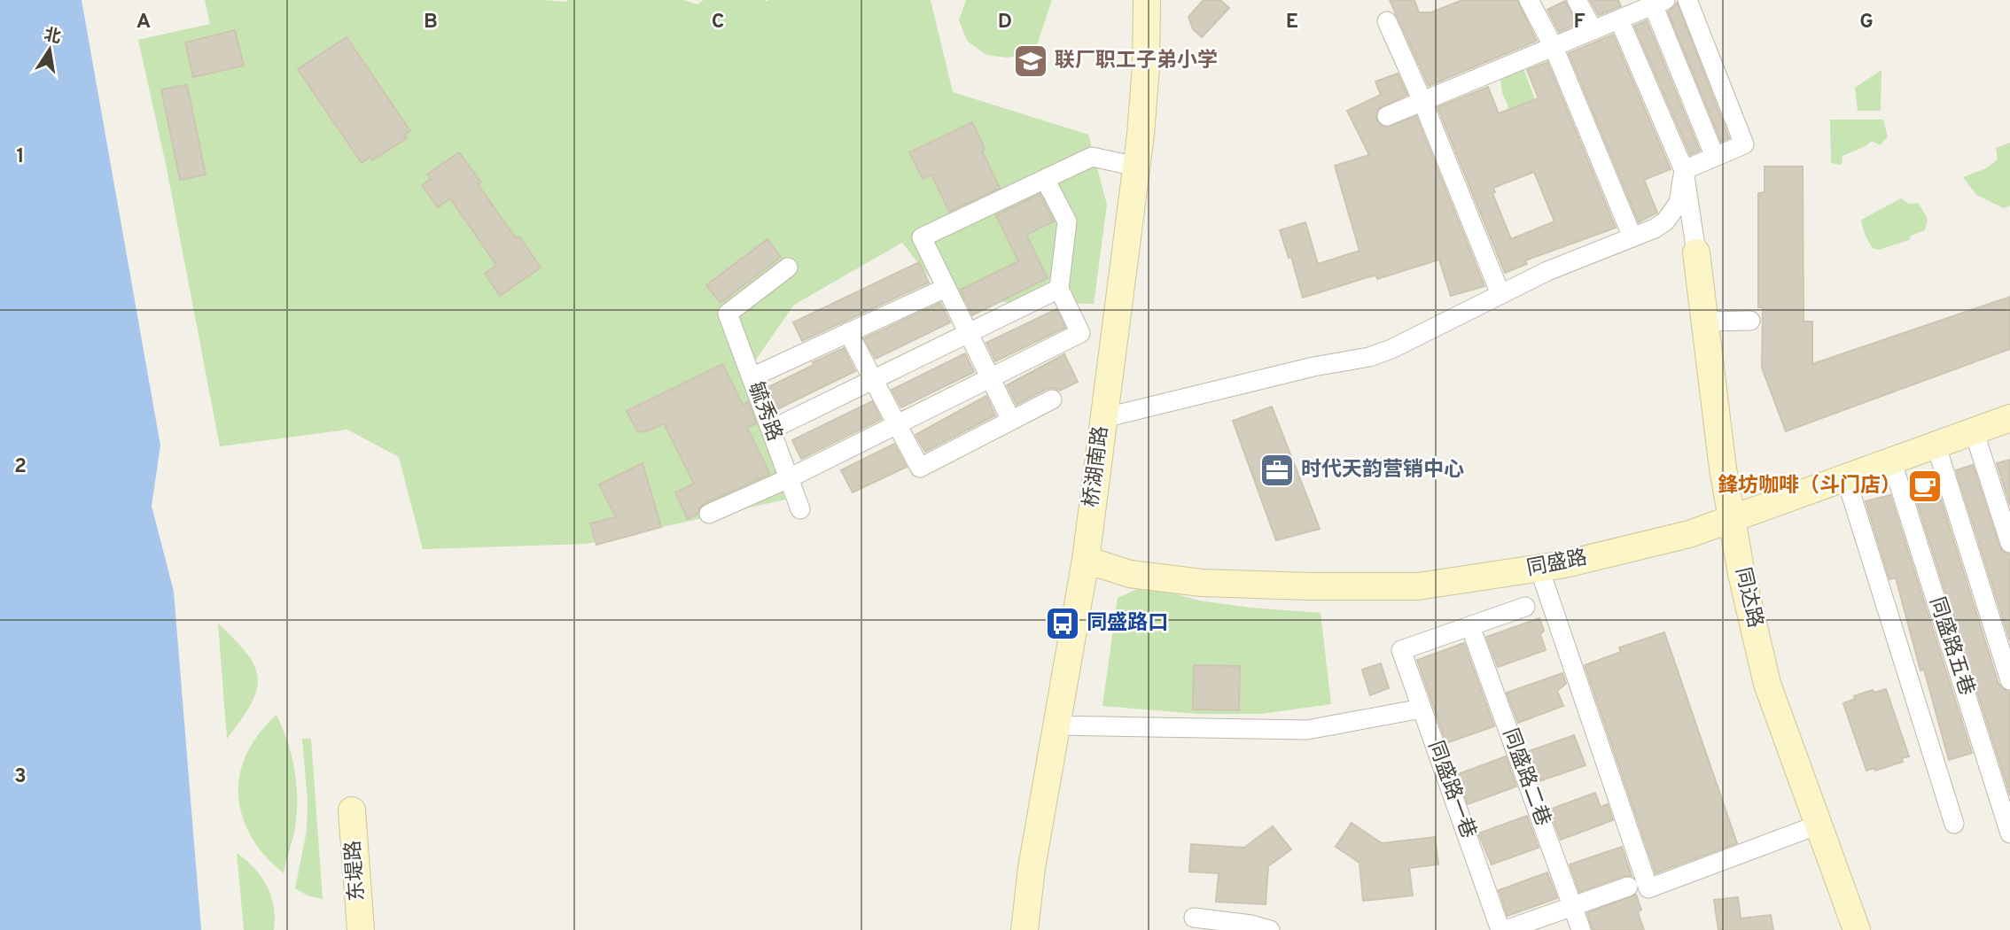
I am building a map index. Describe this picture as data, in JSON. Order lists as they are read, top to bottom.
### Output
{
  "streets": {
    "street": [
      "毓秀路",
      "桥湖南路",
      "同盛路",
      "同达路",
      "同盛路五巷",
      "同盛路二巷",
      "同盛路一巷",
      "东堤路"
    ]
  },
  "crossings": [
    ["桥湖南路", "同盛路"],
    ["同盛路", "同达路"],
    ["同盛路", "同盛路五巷"],
    ["同盛路二巷", "同盛路一巷"]
  ],
  "places": {
    "school or university": ["联厂职工子弟小学"],
    "office": ["时代天韵营销中心"],
    "cafe": ["鋒坊咖啡（斗门店）"],
    "bus stop": ["同盛路口"]
  },
  "north": "top",
  "grid": {
    "columns": [
      "A",
      "B",
      "C",
      "D",
      "E",
      "F",
      "G"
    ],
    "rows": ["1", "2", "3"]
  }
}
